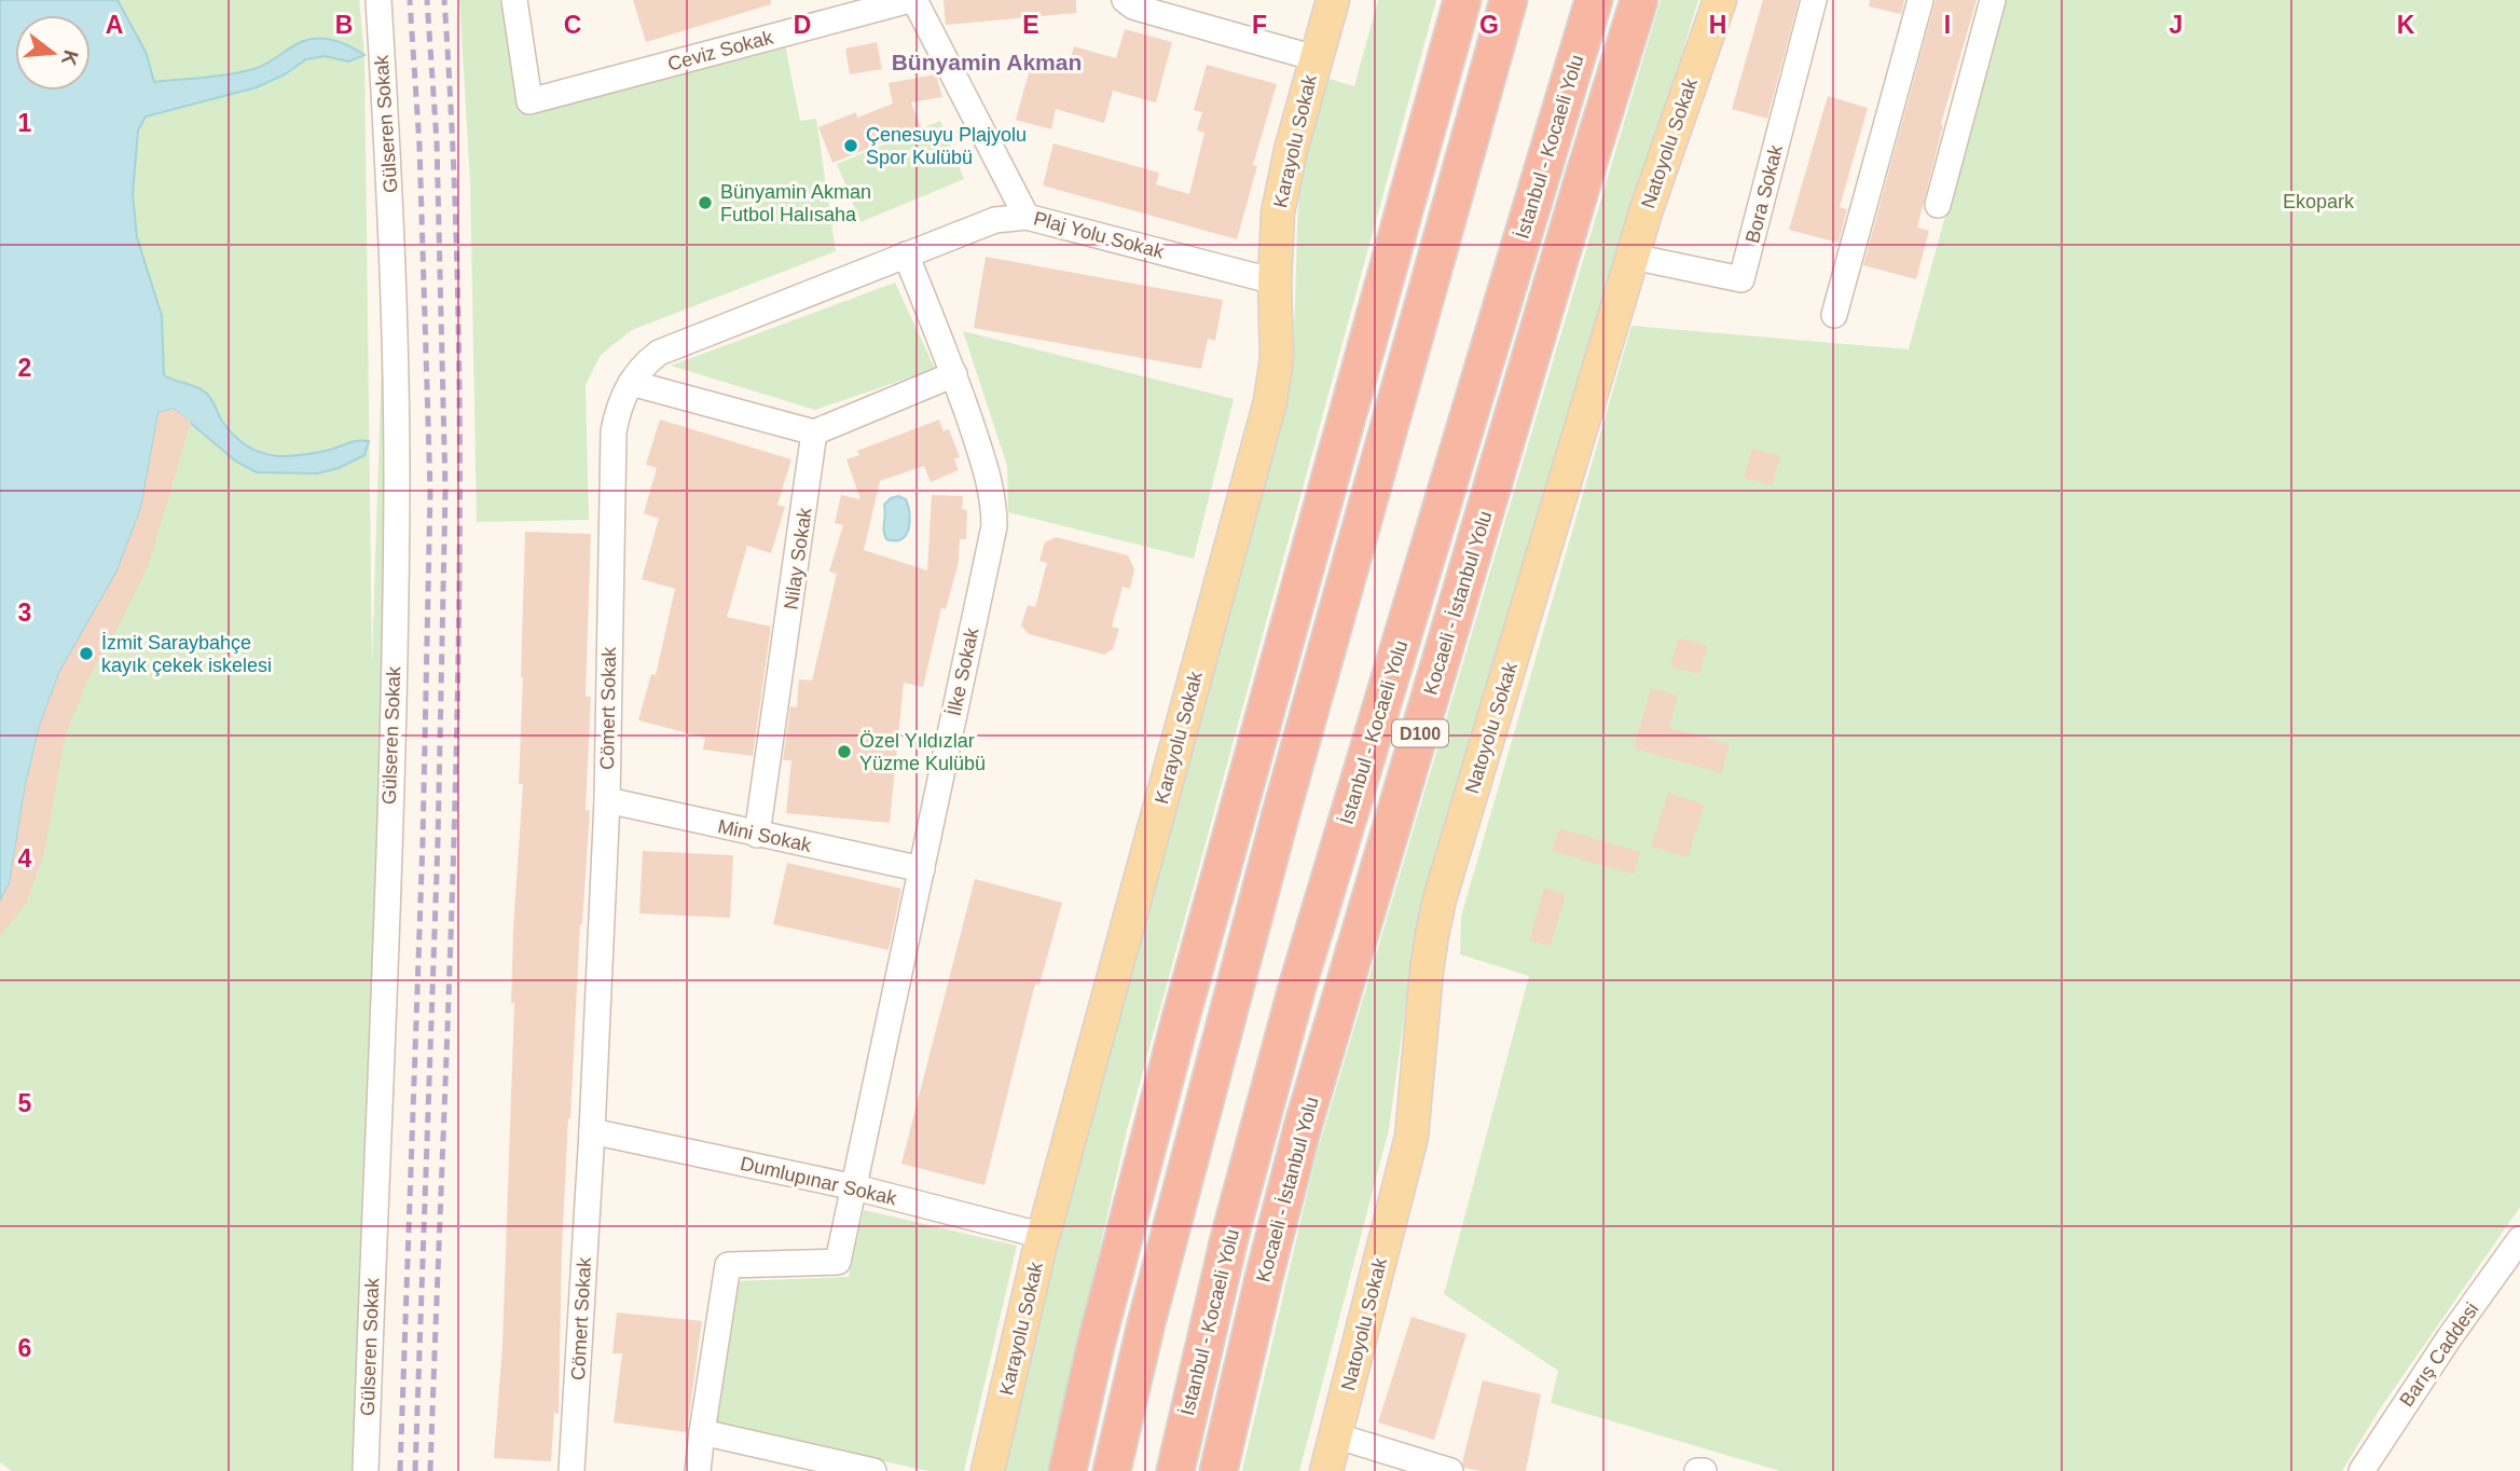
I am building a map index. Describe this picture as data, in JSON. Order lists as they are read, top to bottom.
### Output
{
  "streets": {
    "highway": ["İstanbul - Kocaeli Yolu", "Kocaeli - İstanbul Yolu", "D100"],
    "main road": ["Karayolu Sokak", "Natoyolu Sokak"],
    "street": [
      "Ceviz Sokak",
      "Gülseren Sokak",
      "Bora Sokak",
      "Plaj Yolu Sokak",
      "Nilay Sokak",
      "İlke Sokak",
      "Cömert Sokak",
      "Mini Sokak",
      "Dumlupınar Sokak",
      "Barış Caddesi"
    ]
  },
  "crossings": [
    ["Ceviz Sokak", "Plaj Yolu Sokak"],
    ["Karayolu Sokak", "Plaj Yolu Sokak"],
    ["Karayolu Sokak", "Dumlupınar Sokak"],
    ["Natoyolu Sokak", "Bora Sokak"],
    ["Plaj Yolu Sokak", "Cömert Sokak"],
    ["Nilay Sokak", "Mini Sokak"],
    ["İlke Sokak", "Cömert Sokak"],
    ["İlke Sokak", "Mini Sokak"],
    ["İlke Sokak", "Dumlupınar Sokak"],
    ["Cömert Sokak", "Mini Sokak"],
    ["Cömert Sokak", "Dumlupınar Sokak"]
  ],
  "districts": ["Bünyamin Akman"],
  "parks": ["Ekopark"],
  "places": [
    "Çenesuyu Plajyolu Spor Kulübü",
    "Bünyamin Akman Futbol Halısaha",
    "İzmit Saraybahçe kayık çekek iskelesi",
    "Özel Yıldızlar Yüzme Kulübü"
  ],
  "north": "right",
  "grid": {
    "columns": [
      "A",
      "B",
      "C",
      "D",
      "E",
      "F",
      "G",
      "H",
      "I",
      "J",
      "K"
    ],
    "rows": [
      "1",
      "2",
      "3",
      "4",
      "5",
      "6"
    ]
  }
}
